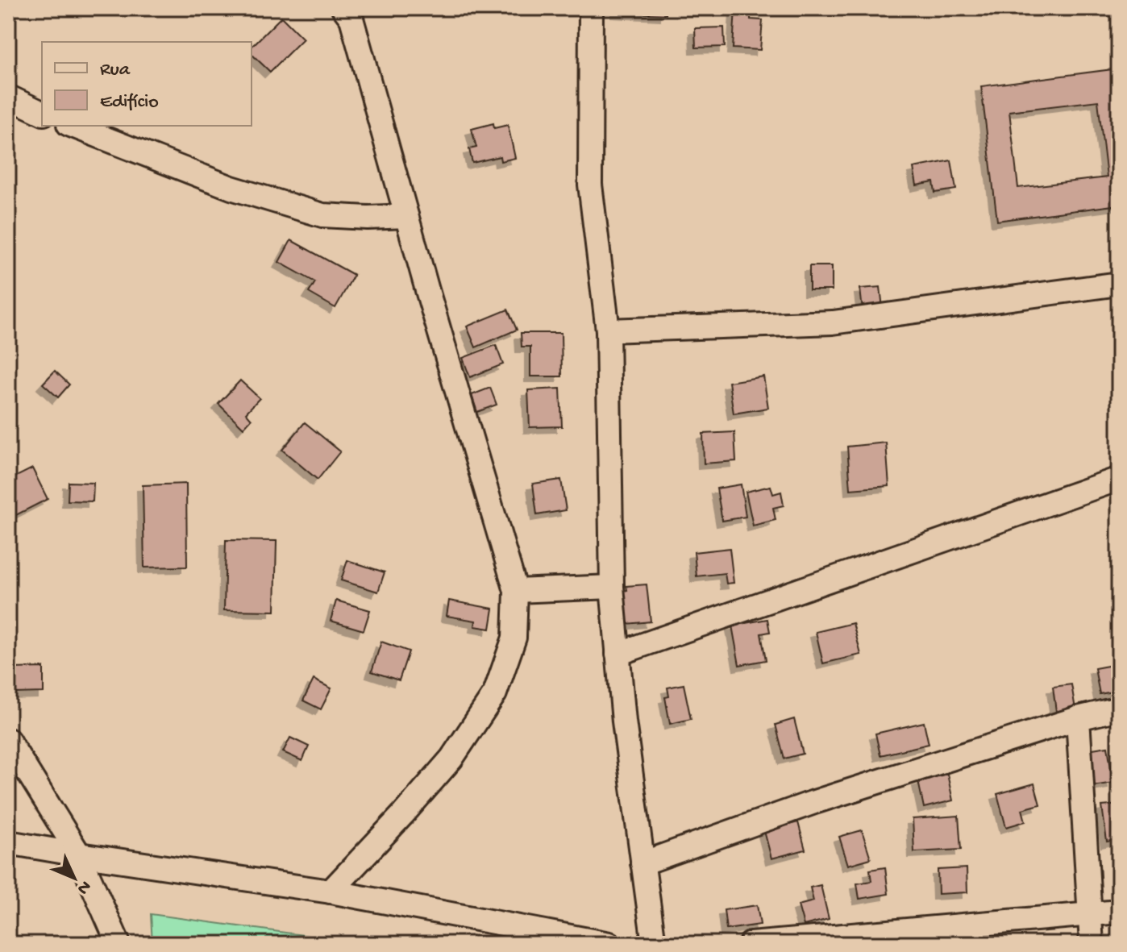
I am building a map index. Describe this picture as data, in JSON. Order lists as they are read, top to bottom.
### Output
{
  "legend": ["Rua", "Edifício"],
  "north": "bottom right"
}
